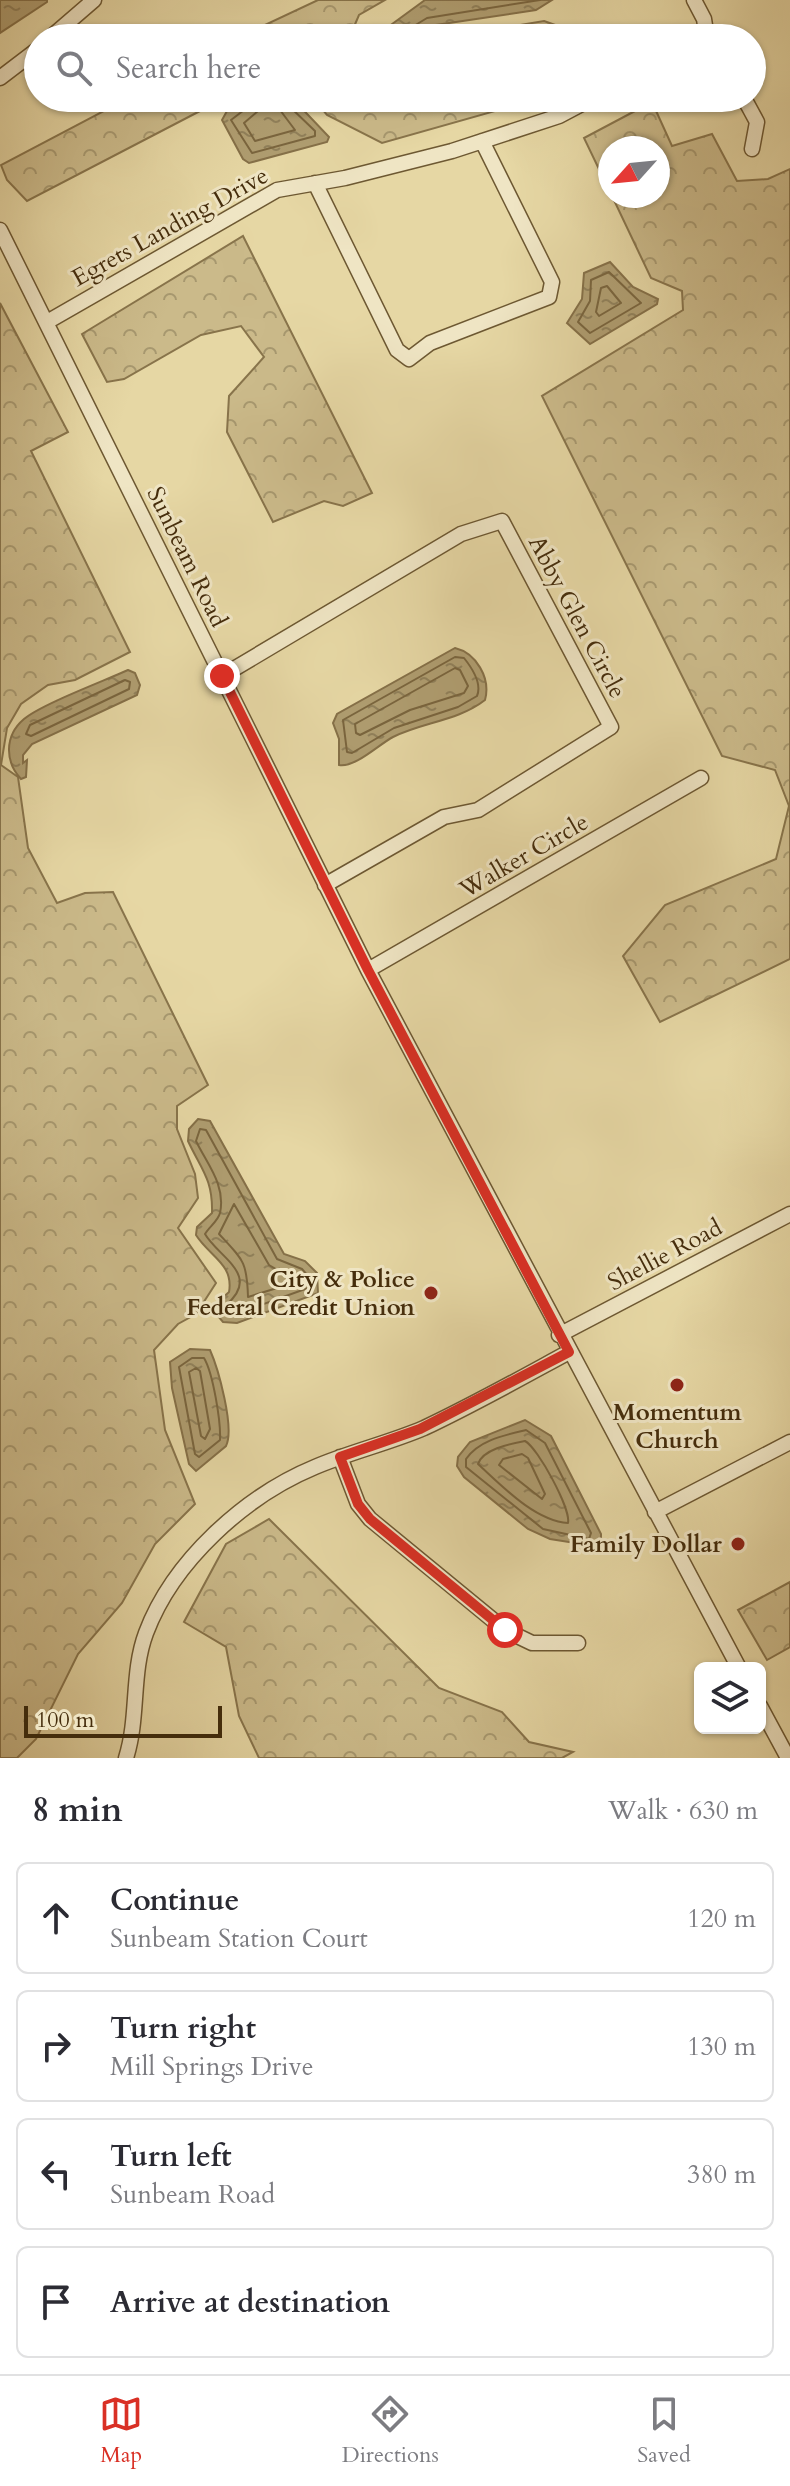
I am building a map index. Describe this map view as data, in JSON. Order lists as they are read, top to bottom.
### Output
{
  "streets": {
    "street": [
      "Egrets Landing Drive",
      "Sunbeam Road",
      "Abby Glen Circle",
      "Walker Circle",
      "Shellie Road"
    ]
  },
  "crossings": [
    ["Egrets Landing Drive", "Sunbeam Road"],
    ["Sunbeam Road", "Abby Glen Circle"],
    ["Sunbeam Road", "Walker Circle"],
    ["Sunbeam Road", "Shellie Road"]
  ],
  "places": ["City & Police Federal Credit Union", "Momentum Church", "Family Dollar"],
  "scale_bar": "100 m",
  "north": "bottom left",
  "page": {
    "search": "Search here",
    "scale": "100 m",
    "heading": ["8 min", "Walk · 630 m"],
    "list": [
      ["Continue", "Sunbeam Station Court", "120 m"],
      ["Turn right", "Mill Springs Drive", "130 m"],
      ["Turn left", "Sunbeam Road", "380 m"],
      "Arrive at destination"
    ],
    "nav": ["Map", "Directions", "Saved"]
  }
}
